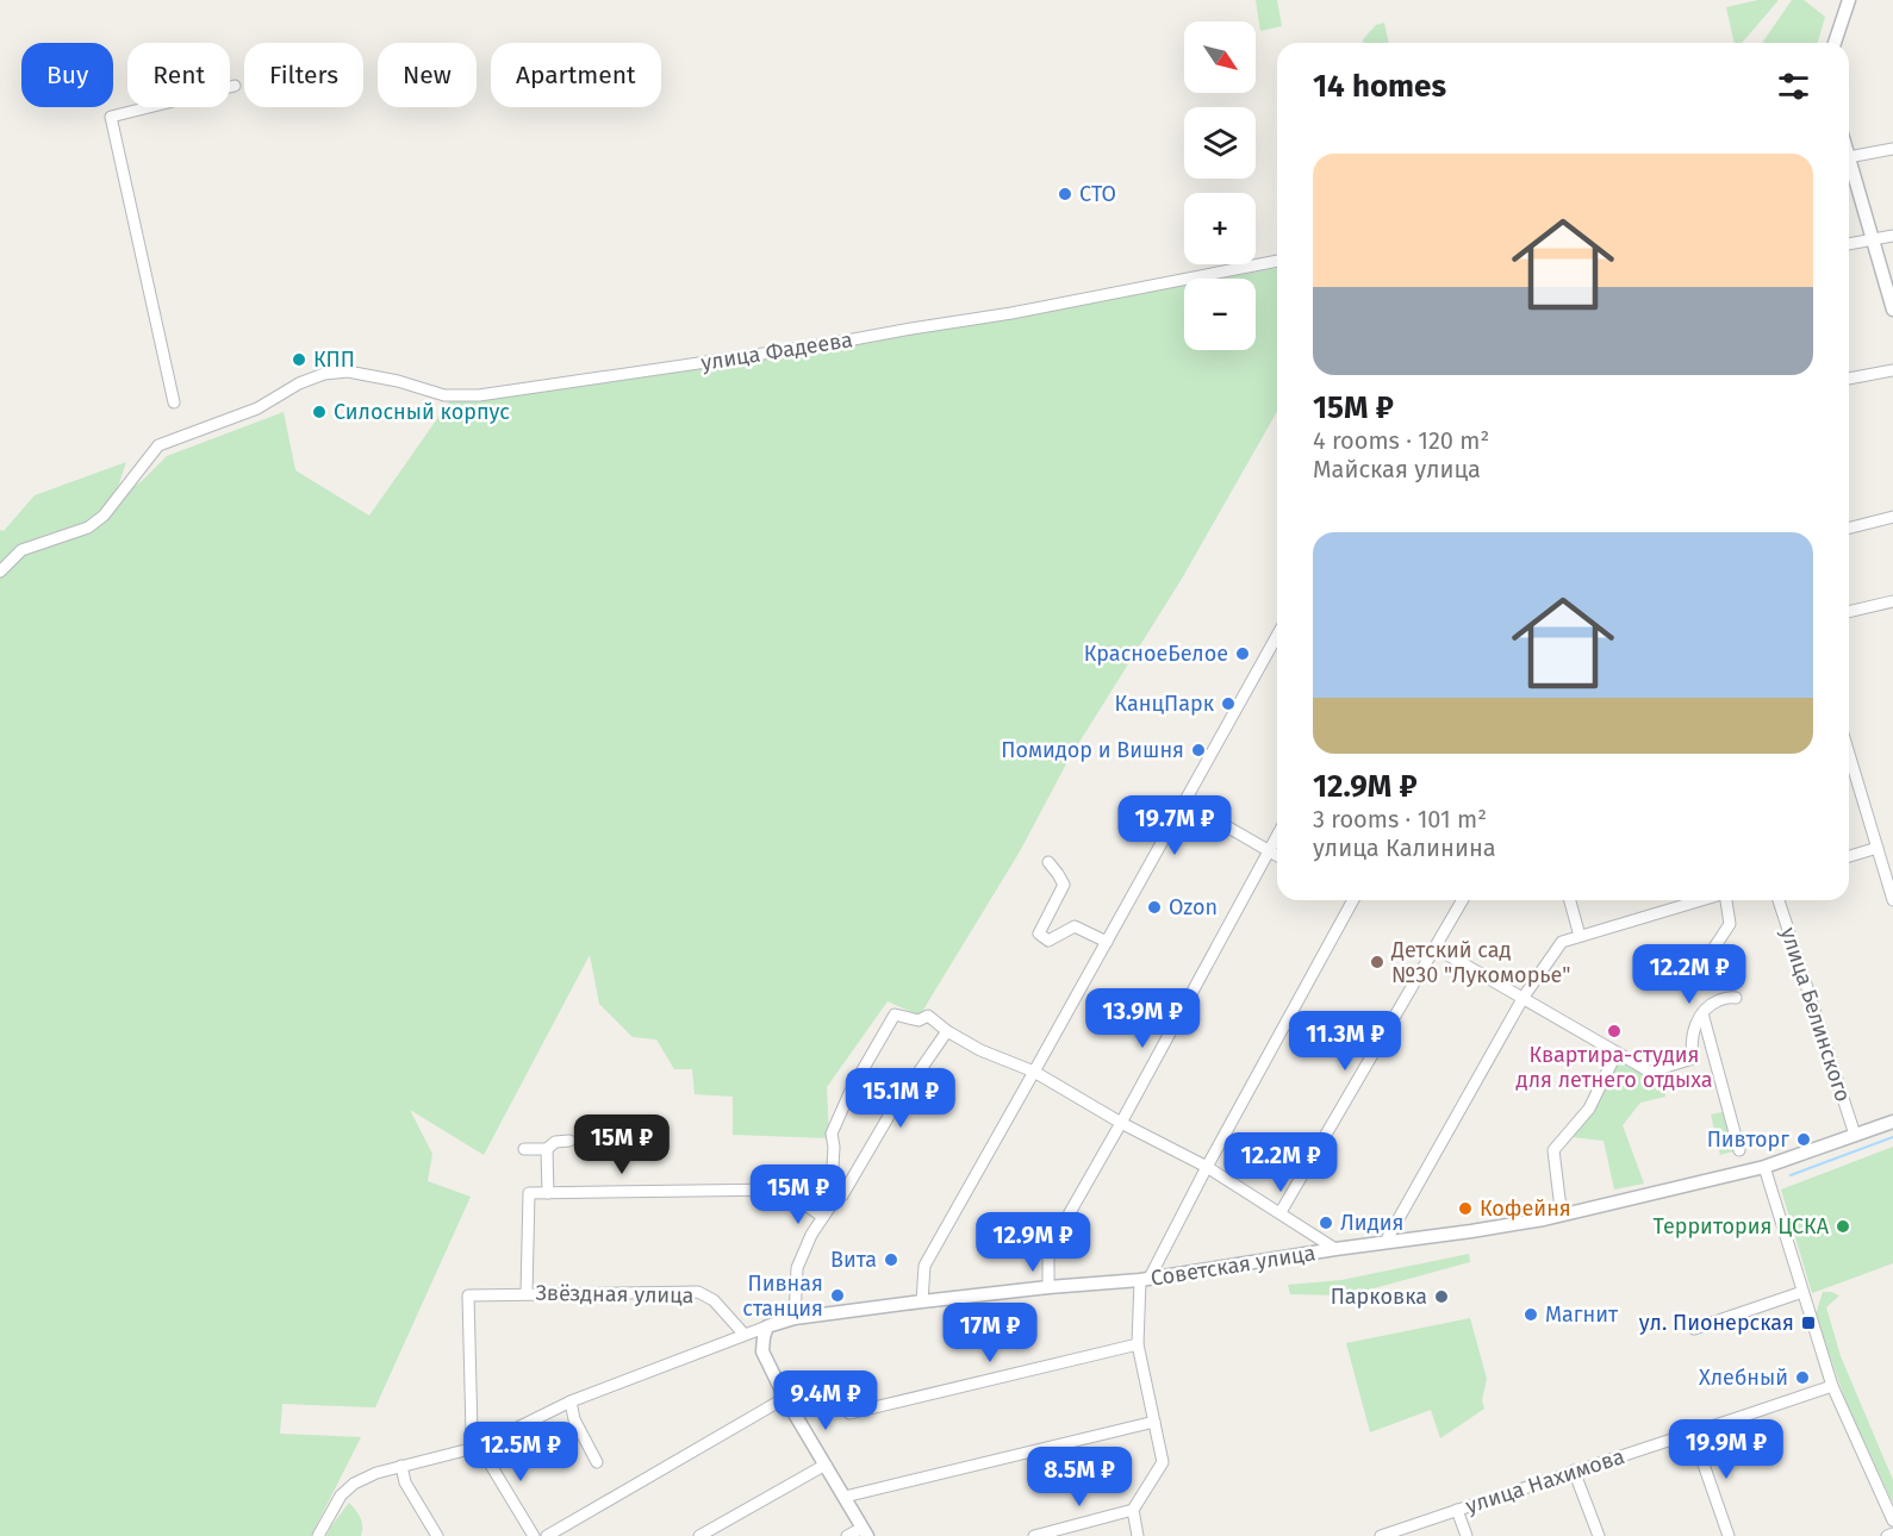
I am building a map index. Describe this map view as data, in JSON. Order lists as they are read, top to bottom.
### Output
{
  "streets": {
    "street": [
      "улица Фадеева",
      "улица Белинского",
      "Советская улица",
      "Звёздная улица",
      "улица Нахимова"
    ]
  },
  "crossings": [
    ["улица Белинского", "Советская улица"],
    ["Советская улица", "Звёздная улица"]
  ],
  "places": {
    "other": [
      "СТО",
      "КПП",
      "Силосный корпус",
      "КрасноеБелое",
      "КанцПарк",
      "Помидор и Вишня",
      "Ozon",
      "Детский сад №30 \"Лукоморье\"",
      "Квартира-студия для летнего отдыха",
      "Пивторг",
      "Кофейня",
      "Лидия",
      "Территория ЦСКА",
      "Вита",
      "Пивная станция",
      "Парковка",
      "Магнит",
      "Хлебный"
    ],
    "transit": ["ул. Пионерская"]
  },
  "north": "bottom right",
  "page": {
    "map_buttons": ["+", "−"],
    "chip": [
      "Buy",
      "Rent",
      "Filters",
      "New",
      "Apartment"
    ],
    "heading": "14 homes",
    "list": [
      {
        "name": "15M ₽",
        "note": "4 rooms · 120 m² · Майская улица"
      },
      {
        "name": "12.9M ₽",
        "note": "3 rooms · 101 m² · улица Калинина"
      }
    ],
    "price": [
      "19.7M ₽",
      "12.2M ₽",
      "13.9M ₽",
      "11.3M ₽",
      "15.1M ₽",
      "15M ₽",
      "12.2M ₽",
      "15M ₽",
      "12.9M ₽",
      "17M ₽",
      "9.4M ₽",
      "19.9M ₽",
      "12.5M ₽",
      "8.5M ₽"
    ]
  }
}
